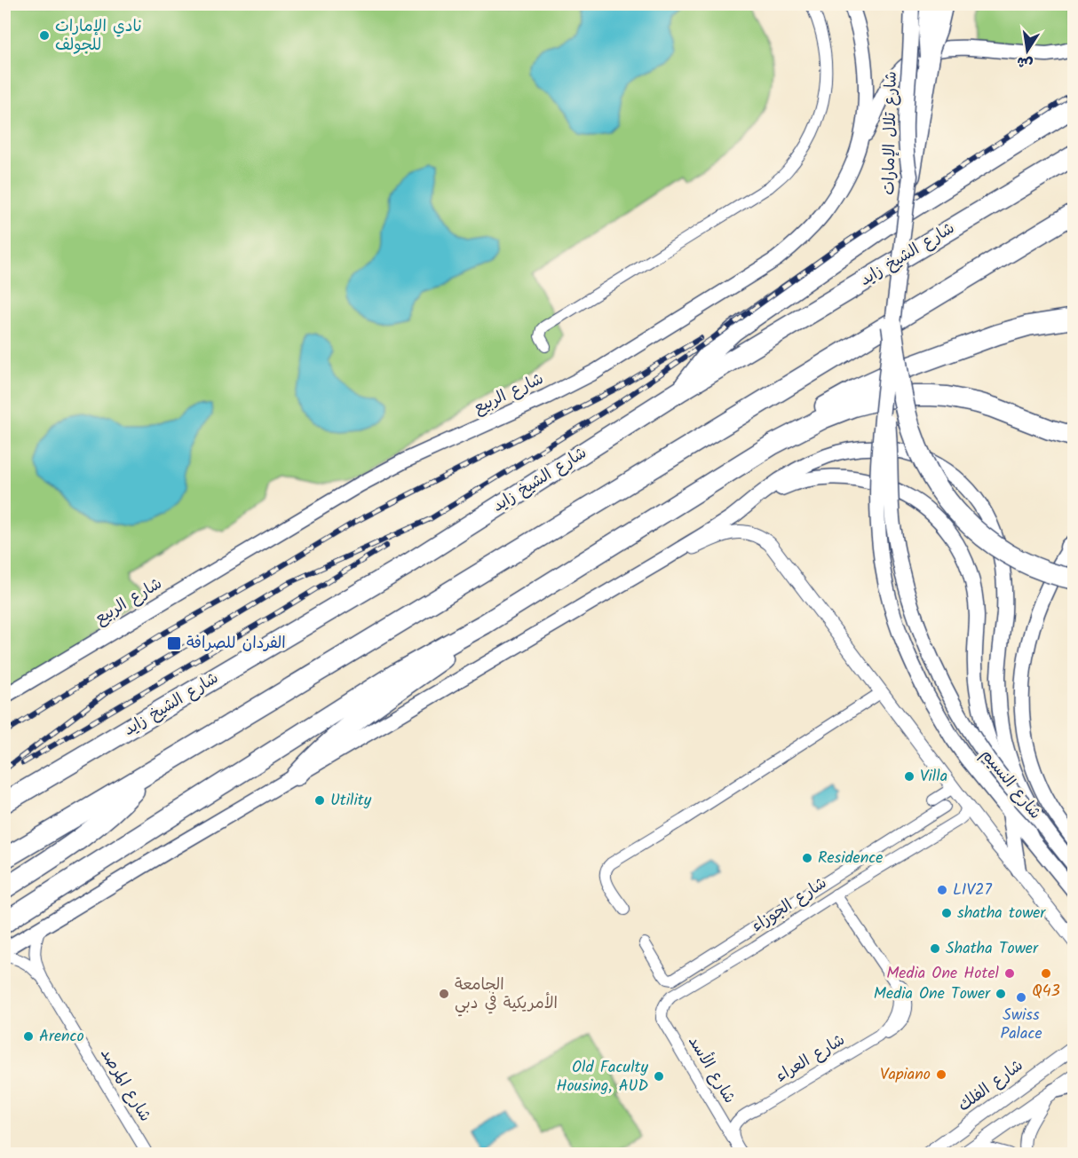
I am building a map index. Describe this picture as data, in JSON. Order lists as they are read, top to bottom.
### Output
{
  "streets": {
    "highway": ["شارع الشيخ زايد"],
    "main road": ["شارع تلال الإمارات", "شارع الربيع", "شارع النسيم"],
    "street": [
      "شارع الجوزاء",
      "شارع العراء",
      "شارع الأسد",
      "شارع المرصد",
      "شارع الفلك"
    ]
  },
  "crossings": [
    ["شارع الجوزاء", "شارع العراء"],
    ["شارع الجوزاء", "شارع الأسد"],
    ["شارع العراء", "شارع الأسد"]
  ],
  "places": {
    "other": [
      "نادي الإمارات للجولف",
      "Villa",
      "Utility",
      "Residence",
      "LIV27",
      "shatha tower",
      "Shatha Tower",
      "Media One Hotel",
      "Q43",
      "الجامعة الأمريكية في دبي",
      "Media One Tower",
      "Swiss Palace",
      "Arenco",
      "Vapiano",
      "Old Faculty Housing, AUD"
    ],
    "transit": ["الفردان للصرافة"]
  },
  "north": "bottom"
}
